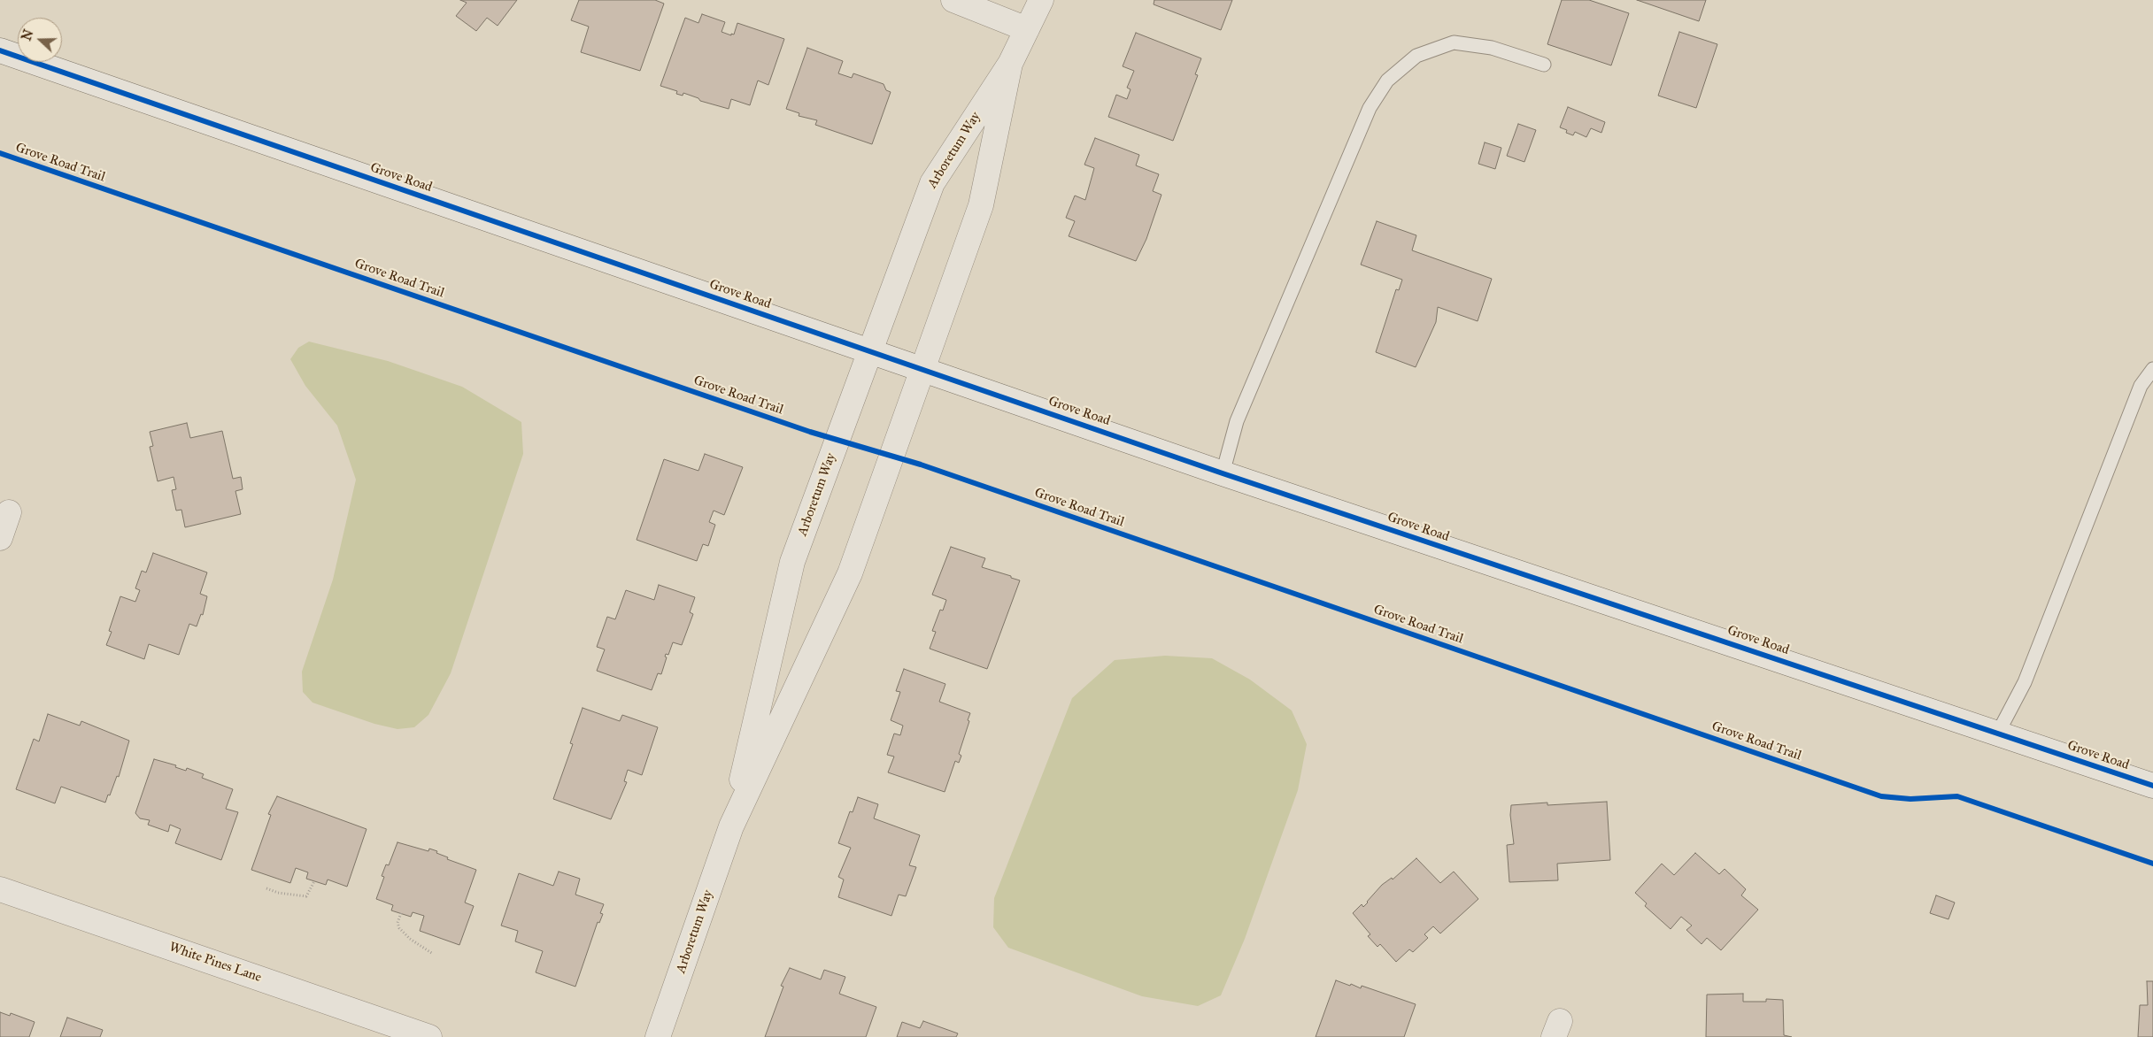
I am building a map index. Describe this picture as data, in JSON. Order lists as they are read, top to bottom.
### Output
{
  "streets": {
    "street": ["Arboretum Way", "Grove Road", "White Pines Lane"],
    "cycle path": ["Grove Road Trail"]
  },
  "crossings": [
    ["Arboretum Way", "Grove Road"]
  ],
  "north": "left"
}
